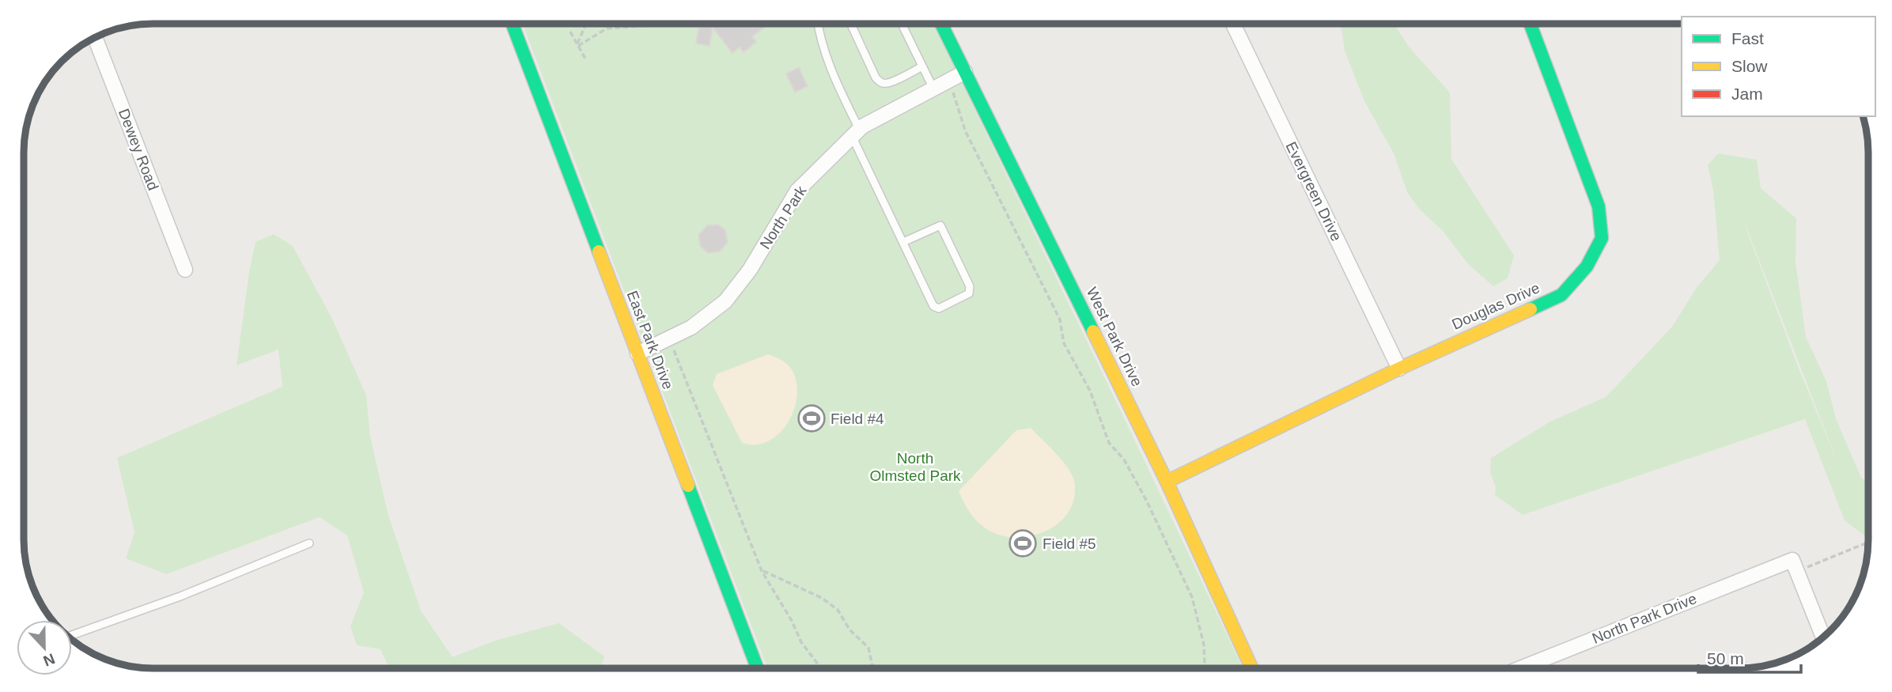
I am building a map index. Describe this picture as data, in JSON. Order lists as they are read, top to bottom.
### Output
{
  "streets": {
    "street": [
      "Dewey Road",
      "Evergreen Drive",
      "North Park",
      "Douglas Drive",
      "West Park Drive",
      "East Park Drive",
      "North Park Drive"
    ]
  },
  "crossings": [
    ["Evergreen Drive", "Douglas Drive"],
    ["North Park", "West Park Drive"],
    ["North Park", "East Park Drive"],
    ["Douglas Drive", "West Park Drive"]
  ],
  "parks": ["North Olmsted Park"],
  "places": {
    "sports": ["Field #4", "Field #5"]
  },
  "legend": ["Fast", "Slow", "Jam"],
  "scale_bar": "50 m",
  "north": "bottom"
}
